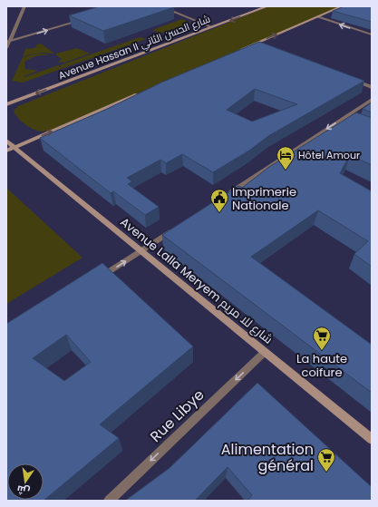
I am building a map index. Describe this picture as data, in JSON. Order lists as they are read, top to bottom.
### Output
{
  "streets": {
    "main road": ["Avenue Hassan II شارع الحسن الثاني", "Avenue Lalla Meryem شارع للا مريم"],
    "street": ["Rue Libye"]
  },
  "crossings": [
    ["Avenue Lalla Meryem شارع للا مريم", "Rue Libye"]
  ],
  "one_way": ["Rue Libye"],
  "places": {
    "hotel": ["Hôtel Amour"],
    "public building": ["Imprimerie Nationale"],
    "supermarket": ["La haute coifure", "Alimentation général"]
  },
  "north": "bottom"
}
